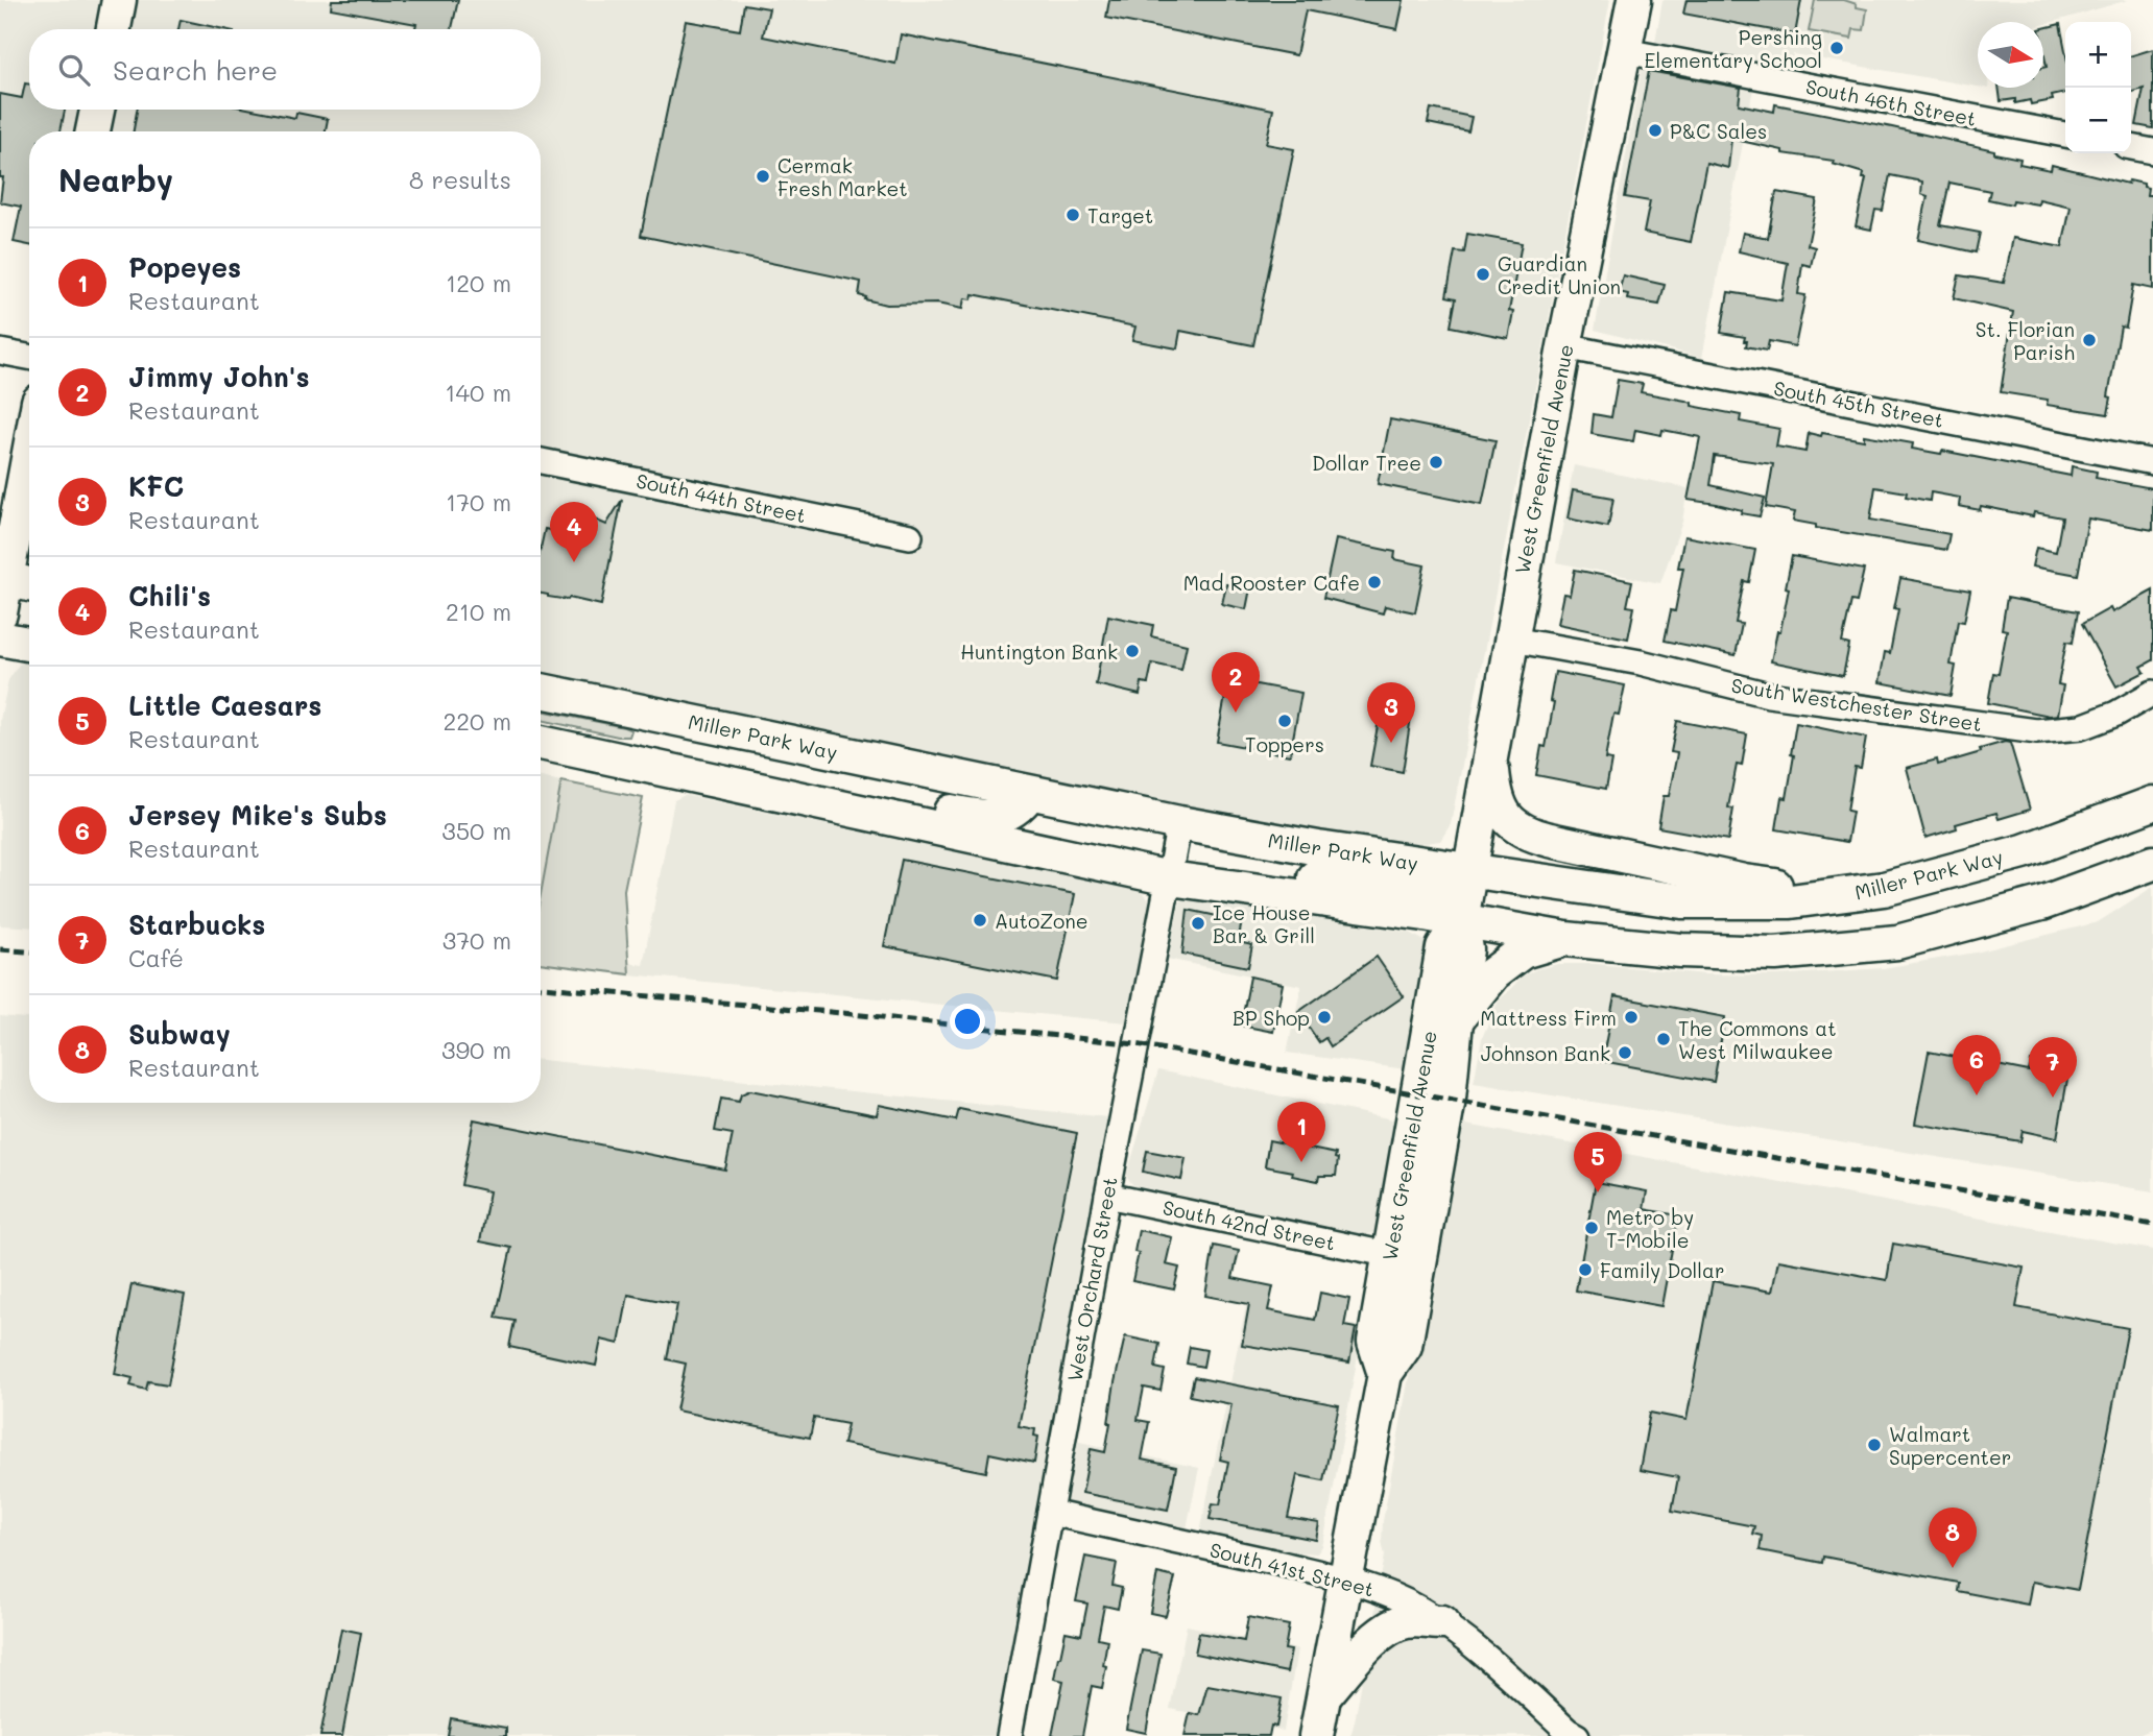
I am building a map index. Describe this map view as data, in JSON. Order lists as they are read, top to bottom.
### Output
{
  "streets": {
    "main road": ["West Greenfield Avenue", "Miller Park Way"],
    "street": [
      "South 46th Street",
      "South 45th Street",
      "South 44th Street",
      "South Westchester Street",
      "South 42nd Street",
      "West Orchard Street",
      "South 41st Street"
    ]
  },
  "crossings": [
    ["South 46th Street", "West Greenfield Avenue"],
    ["South 45th Street", "West Greenfield Avenue"],
    ["West Greenfield Avenue", "South Westchester Street"],
    ["West Greenfield Avenue", "Miller Park Way"],
    ["West Greenfield Avenue", "South 42nd Street"],
    ["West Greenfield Avenue", "South 41st Street"],
    ["Miller Park Way", "West Orchard Street"],
    ["South 42nd Street", "West Orchard Street"],
    ["West Orchard Street", "South 41st Street"]
  ],
  "places": [
    "Pershing Elementary School",
    "P&C Sales",
    "Cermak Fresh Market",
    "Target",
    "Guardian Credit Union",
    "St. Florian Parish",
    "Dollar Tree",
    "Mad Rooster Cafe",
    "Huntington Bank",
    "Toppers",
    "AutoZone",
    "Ice House Bar & Grill",
    "BP Shop",
    "Mattress Firm",
    "The Commons at West Milwaukee",
    "Johnson Bank",
    "Metro by T-Mobile",
    "Family Dollar",
    "Walmart Supercenter"
  ],
  "north": "right",
  "page": {
    "map_buttons": ["+", "−"],
    "search": "Search here",
    "heading": ["Nearby", "8 results"],
    "list": [
      {
        "mark": "1",
        "name": "Popeyes",
        "note": "Restaurant",
        "value": "120 m"
      },
      {
        "mark": "2",
        "name": "Jimmy John's",
        "note": "Restaurant",
        "value": "140 m"
      },
      {
        "mark": "3",
        "name": "KFC",
        "note": "Restaurant",
        "value": "170 m"
      },
      {
        "mark": "4",
        "name": "Chili's",
        "note": "Restaurant",
        "value": "210 m"
      },
      {
        "mark": "5",
        "name": "Little Caesars",
        "note": "Restaurant",
        "value": "220 m"
      },
      {
        "mark": "6",
        "name": "Jersey Mike's Subs",
        "note": "Restaurant",
        "value": "350 m"
      },
      {
        "mark": "7",
        "name": "Starbucks",
        "note": "Café",
        "value": "370 m"
      },
      {
        "mark": "8",
        "name": "Subway",
        "note": "Restaurant",
        "value": "390 m"
      }
    ],
    "pins": [
      "4",
      "2",
      "3",
      "6",
      "7",
      "1",
      "5",
      "8"
    ]
  }
}
